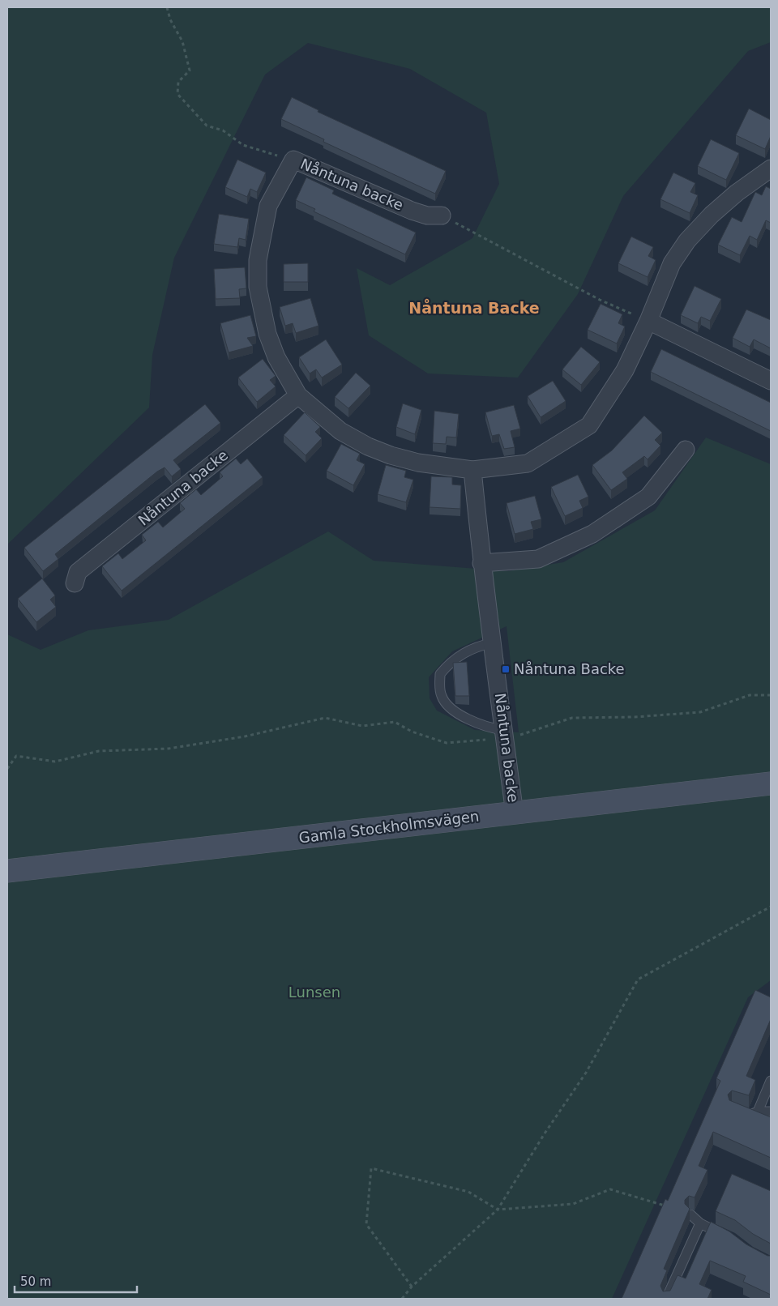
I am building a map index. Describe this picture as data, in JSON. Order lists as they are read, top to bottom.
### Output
{
  "streets": {
    "main road": ["Gamla Stockholmsvägen"],
    "street": ["Nåntuna backe"]
  },
  "crossings": [
    ["Nåntuna backe", "Gamla Stockholmsvägen"]
  ],
  "districts": ["Nåntuna Backe"],
  "parks": ["Lunsen"],
  "places": {
    "transit": ["Nåntuna Backe"]
  },
  "scale_bar": "50 m"
}
